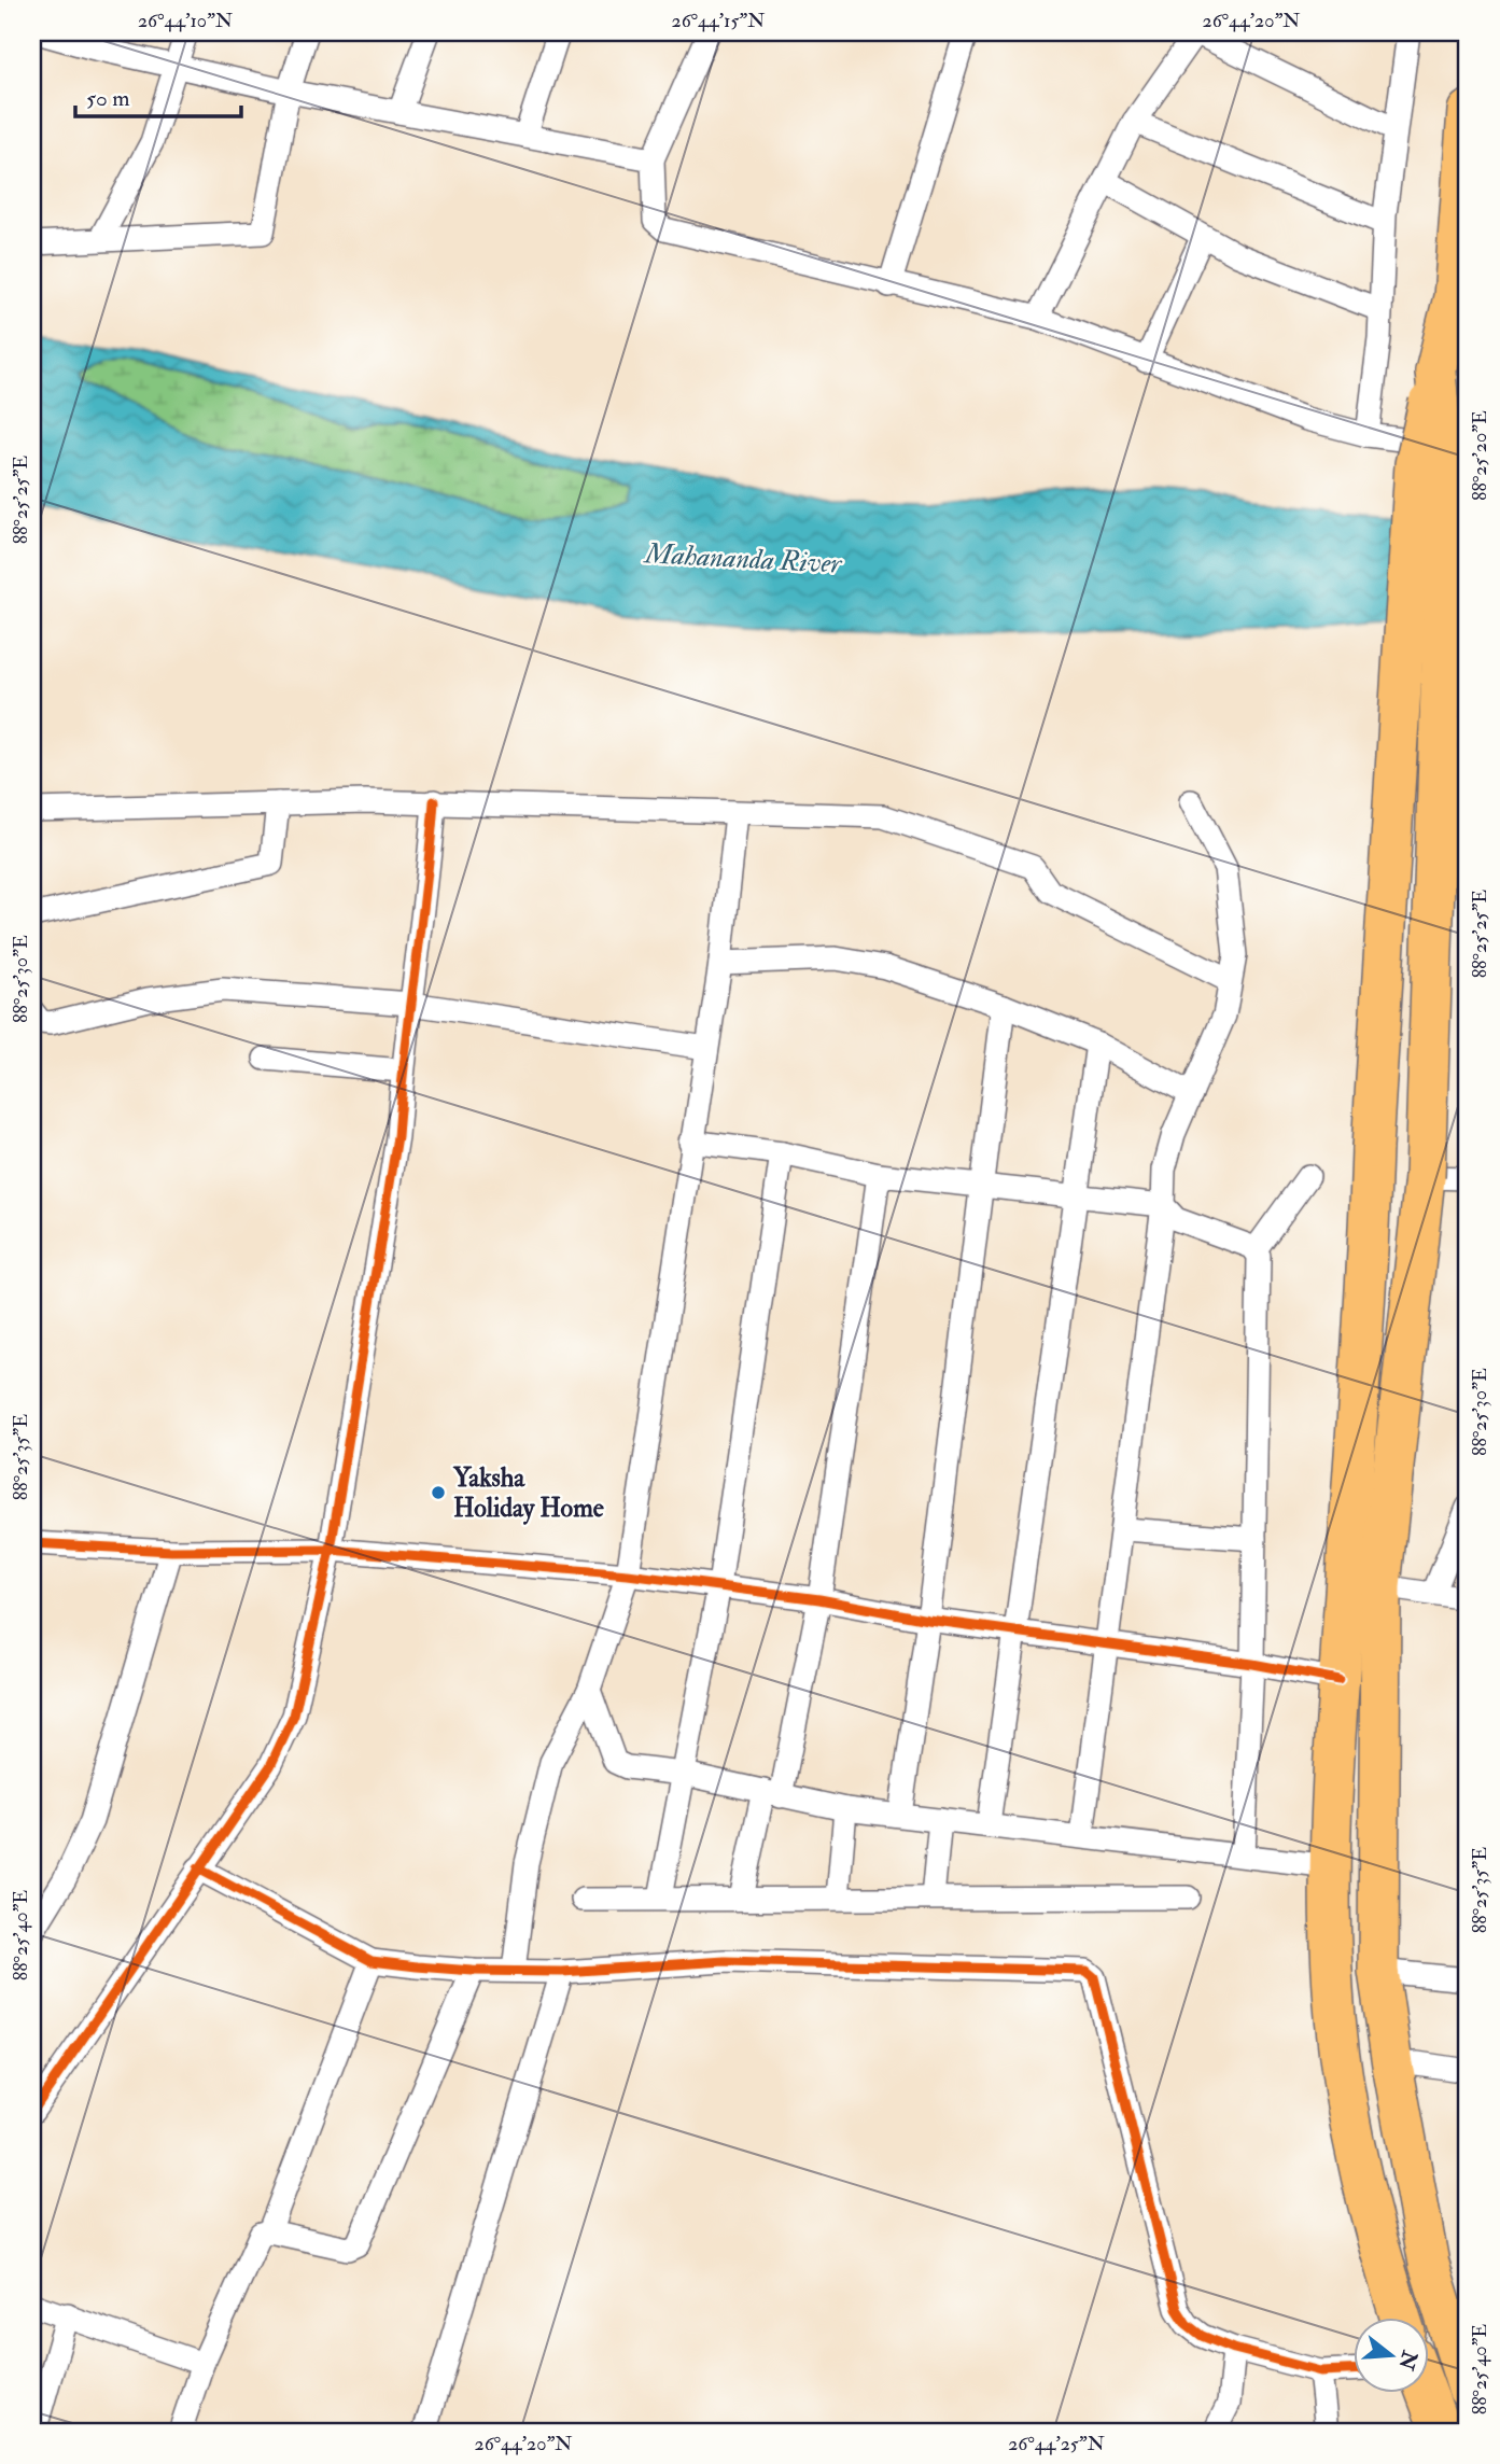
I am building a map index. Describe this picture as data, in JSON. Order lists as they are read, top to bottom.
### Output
{
  "water": ["Mahananda River"],
  "places": ["Yaksha Holiday Home"],
  "scale_bar": "50 m",
  "north": "right",
  "coordinates": [
    "26°44'10\"N",
    "26°44'15\"N",
    "26°44'20\"N",
    "88°25'20\"E",
    "88°25'25\"E",
    "88°25'30\"E",
    "88°25'35\"E",
    "88°25'40\"E",
    "26°44'25\"N"
  ]
}
